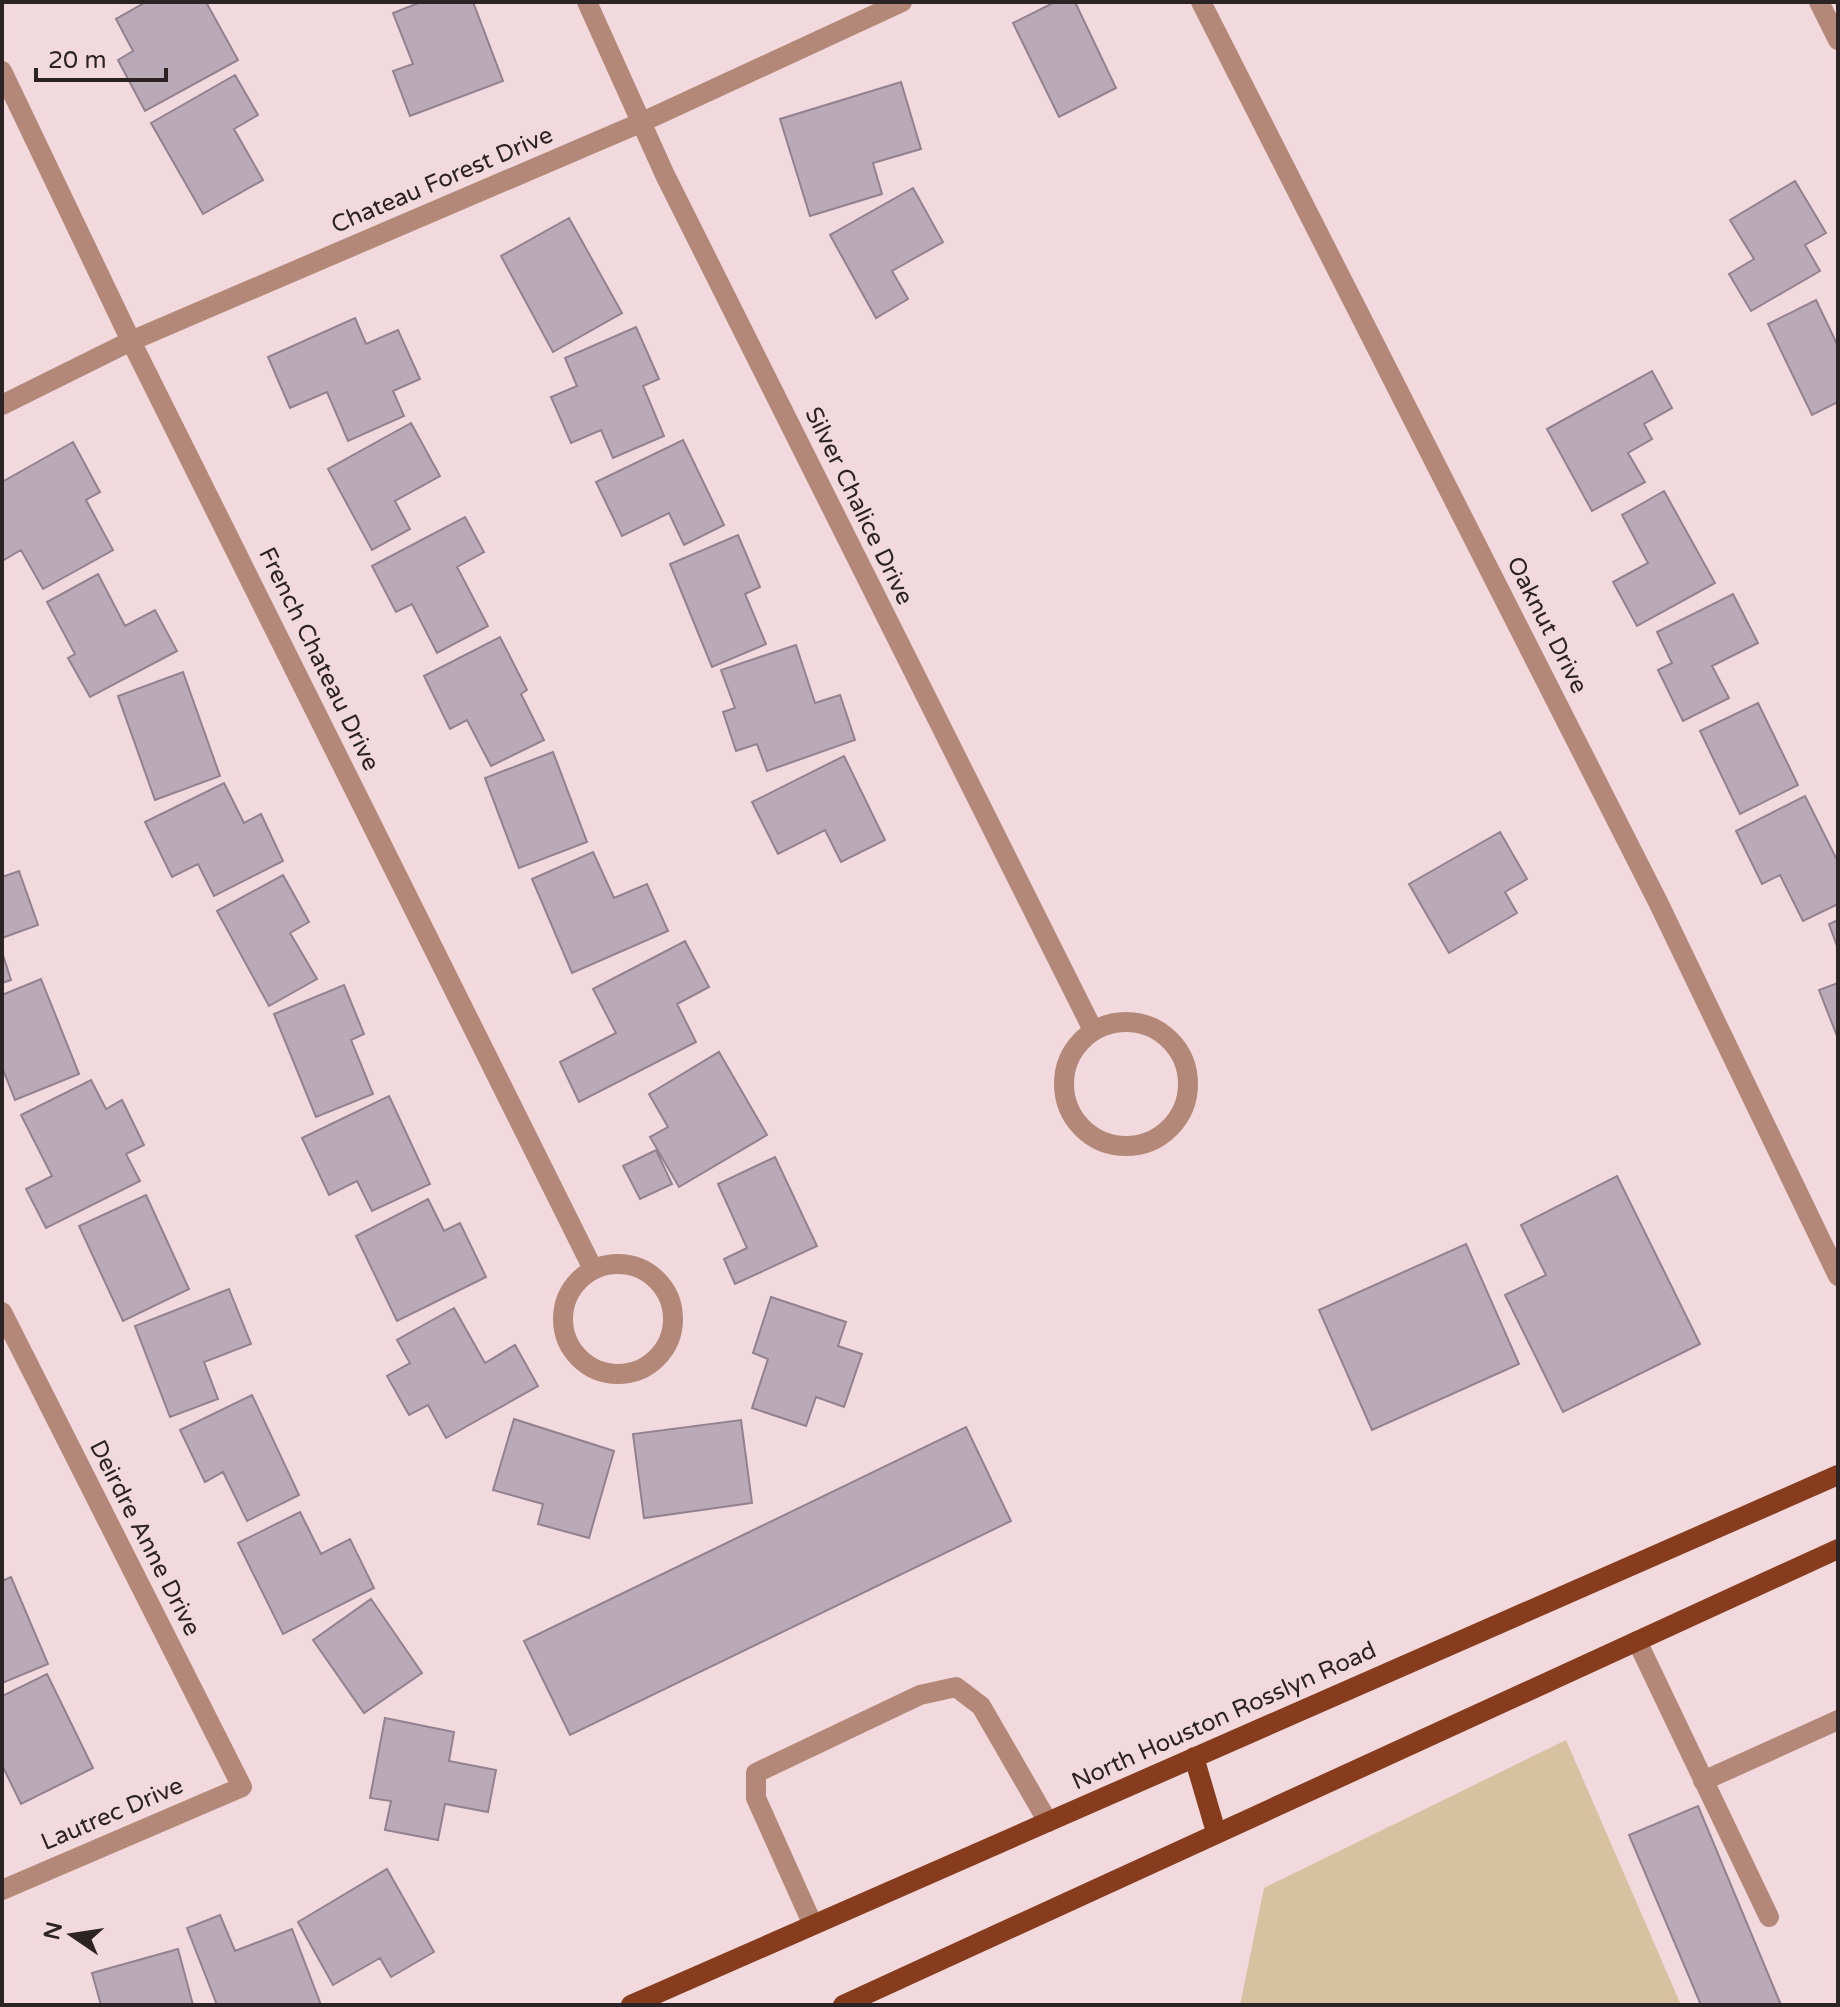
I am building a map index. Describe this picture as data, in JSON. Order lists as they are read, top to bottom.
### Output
{
  "streets": {
    "main road": ["North Houston Rosslyn Road"],
    "street": [
      "Chateau Forest Drive",
      "Silver Chalice Drive",
      "Oaknut Drive",
      "French Chateau Drive",
      "Deirdre Anne Drive",
      "Lautrec Drive"
    ]
  },
  "crossings": [
    ["Chateau Forest Drive", "Silver Chalice Drive"],
    ["Chateau Forest Drive", "French Chateau Drive"],
    ["Deirdre Anne Drive", "Lautrec Drive"]
  ],
  "scale_bar": "20 m",
  "north": "left"
}
